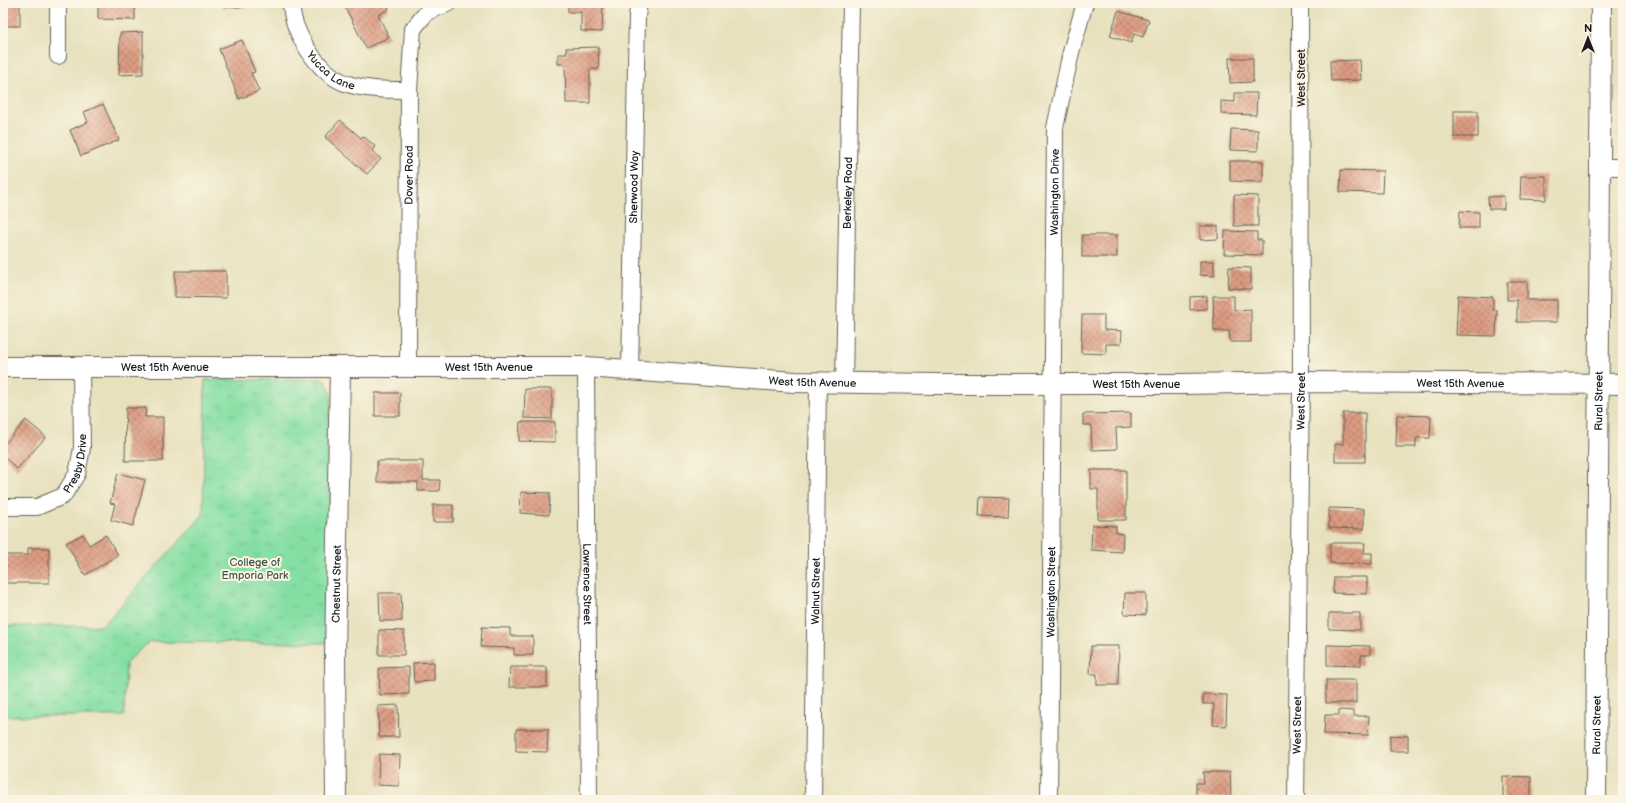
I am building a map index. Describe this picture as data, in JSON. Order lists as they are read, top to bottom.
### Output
{
  "streets": {
    "street": [
      "Yucca Lane",
      "West Street",
      "Dover Road",
      "Sherwood Way",
      "Washington Drive",
      "Berkeley Road",
      "West 15th Avenue",
      "Rural Street",
      "Presby Drive",
      "Chestnut Street",
      "Lawrence Street",
      "Walnut Street",
      "Washington Street"
    ]
  },
  "crossings": [
    ["Yucca Lane", "Dover Road"],
    ["West Street", "West 15th Avenue"],
    ["Dover Road", "West 15th Avenue"],
    ["Sherwood Way", "West 15th Avenue"],
    ["Washington Drive", "West 15th Avenue"],
    ["Washington Drive", "Washington Street"],
    ["Berkeley Road", "West 15th Avenue"],
    ["West 15th Avenue", "Rural Street"],
    ["West 15th Avenue", "Presby Drive"],
    ["West 15th Avenue", "Chestnut Street"],
    ["West 15th Avenue", "Lawrence Street"],
    ["West 15th Avenue", "Walnut Street"],
    ["West 15th Avenue", "Washington Street"]
  ],
  "parks": ["College of Emporia Park"],
  "north": "top"
}
